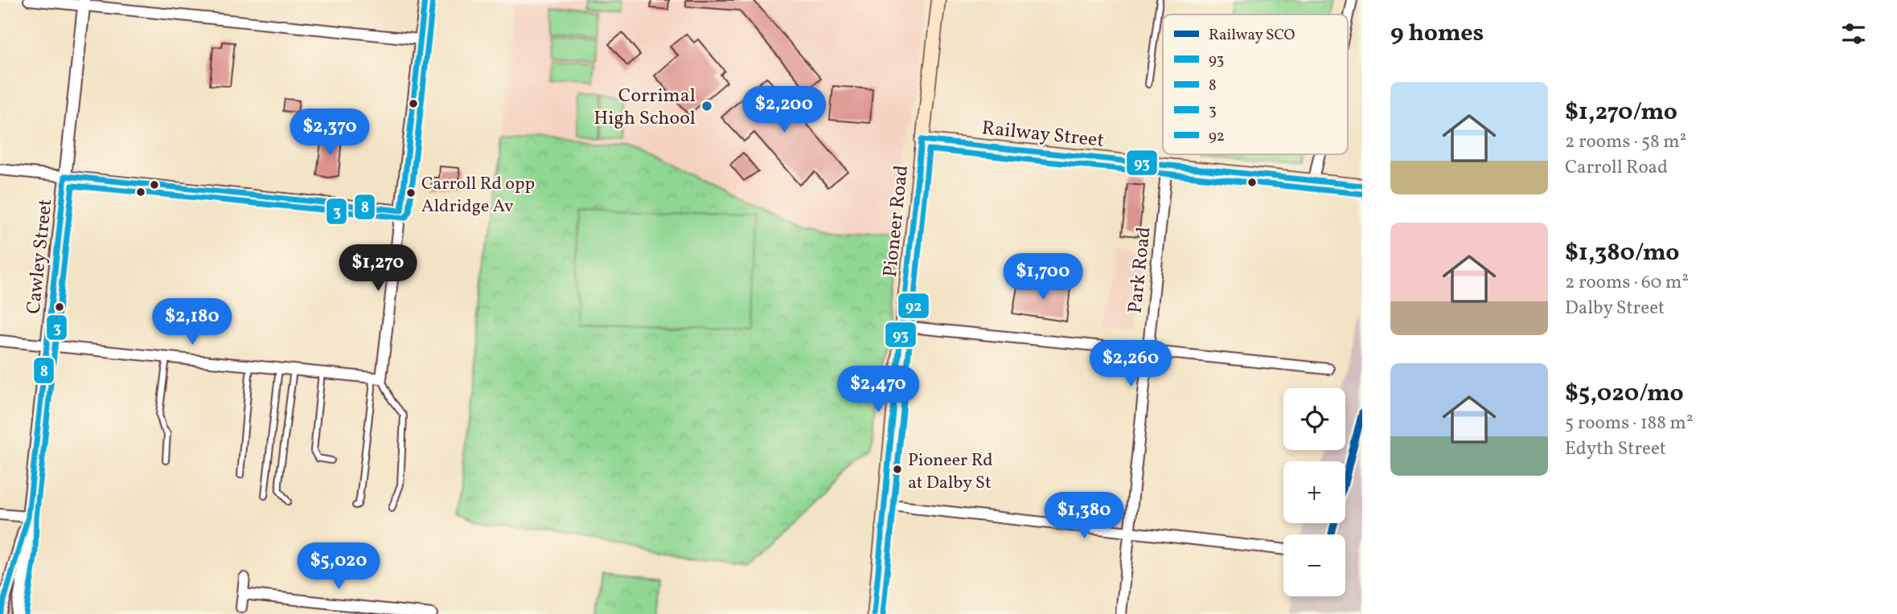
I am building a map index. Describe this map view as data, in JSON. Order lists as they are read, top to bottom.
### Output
{
  "streets": {
    "main road": ["Railway Street", "Pioneer Road"],
    "street": ["Cawley Street", "Park Road"]
  },
  "crossings": [
    ["Railway Street", "Pioneer Road"],
    ["Railway Street", "Park Road"]
  ],
  "places": ["Corrimal High School", "Carroll Rd opp Aldridge Av", "Pioneer Rd at Dalby St"],
  "lines": [
    "transit line 8",
    "transit line 3",
    "transit line 93",
    "transit line 92",
    "rail line SCO"
  ],
  "legend": [
    "Railway SCO",
    "93",
    "8",
    "3",
    "92"
  ],
  "page": {
    "heading": "9 homes",
    "list": [
      {
        "name": "$1,270/mo",
        "note": "2 rooms · 58 m² · Carroll Road"
      },
      {
        "name": "$1,380/mo",
        "note": "2 rooms · 60 m² · Dalby Street"
      },
      {
        "name": "$5,020/mo",
        "note": "5 rooms · 188 m² · Edyth Street"
      }
    ],
    "price": [
      "$2,200",
      "$2,370",
      "$1,270",
      "$1,700",
      "$2,180",
      "$2,260",
      "$2,470",
      "$1,380",
      "$5,020"
    ],
    "map_buttons": ["+", "−"]
  }
}
